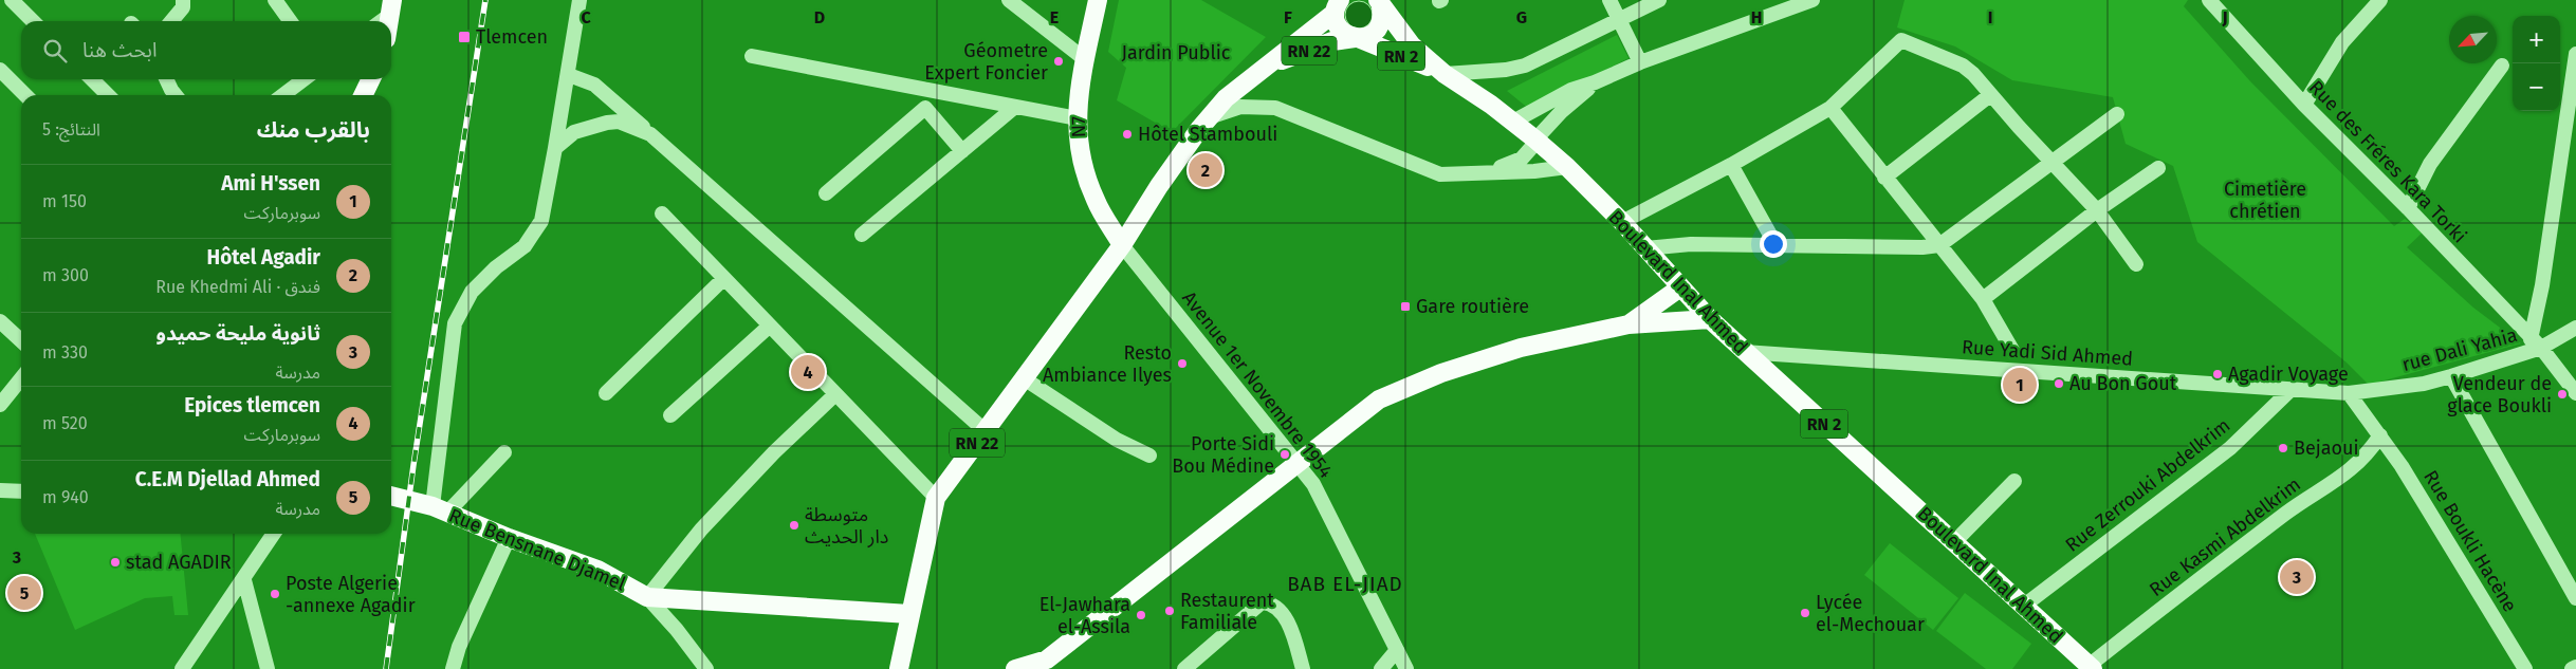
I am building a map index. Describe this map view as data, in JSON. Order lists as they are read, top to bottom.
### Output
{
  "streets": {
    "main road": [
      "RN 22",
      "RN 2",
      "N7",
      "Boulevard Inal Ahmed",
      "Rue Bensnane Djamel"
    ],
    "street": [
      "Rue des Fréres Kara Torki",
      "rue Dali Yahia",
      "Rue Yadi Sid Ahmed",
      "Avenue 1er Novembre 1954",
      "Rue Zerrouki Abdelkrim",
      "Rue Kasmi Abdelkrim",
      "Rue Boukli Hacène"
    ]
  },
  "crossings": [
    ["RN 22", "RN 2"],
    ["RN 22", "N7"],
    ["RN 22", "Avenue 1er Novembre 1954"],
    ["RN 22", "Rue Bensnane Djamel"],
    ["RN 2", "Boulevard Inal Ahmed"],
    ["N7", "Avenue 1er Novembre 1954"],
    ["Rue des Fréres Kara Torki", "rue Dali Yahia"],
    ["Boulevard Inal Ahmed", "Rue Yadi Sid Ahmed"],
    ["Boulevard Inal Ahmed", "Rue Zerrouki Abdelkrim"],
    ["Boulevard Inal Ahmed", "Rue Kasmi Abdelkrim"],
    ["rue Dali Yahia", "Rue Yadi Sid Ahmed"],
    ["rue Dali Yahia", "Rue Boukli Hacène"],
    ["Rue Yadi Sid Ahmed", "Rue Zerrouki Abdelkrim"],
    ["Rue Yadi Sid Ahmed", "Rue Boukli Hacène"],
    ["Rue Kasmi Abdelkrim", "Rue Boukli Hacène"]
  ],
  "districts": ["BAB EL-JIAD"],
  "parks": ["Jardin Public", "Cimetière chrétien"],
  "places": {
    "transit": ["Tlemcen", "Gare routière"],
    "other": [
      "Géometre Expert Foncier",
      "Hôtel Stambouli",
      "Resto Ambiance Ilyes",
      "Agadir Voyage",
      "Au Bon Gout",
      "Vendeur de glace Boukli",
      "Bejaoui",
      "Porte Sidi Bou Médine",
      "متوسطة دار الحديث",
      "stad AGADIR",
      "Poste Algerie -annexe Agadir",
      "Restaurent Familiale",
      "Lycée el-Mechouar",
      "El-Jawhara el-Assila"
    ]
  },
  "north": "bottom left",
  "page": {
    "map_buttons": ["+", "−"],
    "search": "ابحث هنا",
    "heading": ["بالقرب منك", "النتائج: 5"],
    "pins": [
      "2",
      "4",
      "1",
      "3",
      "5"
    ],
    "list": [
      {
        "mark": "1",
        "name": "Ami H'ssen",
        "note": "سوبرماركت",
        "value": "150 m"
      },
      {
        "mark": "2",
        "name": "Hôtel Agadir",
        "note": "فندق · Rue Khedmi Ali",
        "value": "300 m"
      },
      {
        "mark": "3",
        "name": "ثانوية مليحة حميدو",
        "note": "مدرسة",
        "value": "330 m"
      },
      {
        "mark": "4",
        "name": "Epices tlemcen",
        "note": "سوبرماركت",
        "value": "520 m"
      },
      {
        "mark": "5",
        "name": "C.E.M Djellad Ahmed",
        "note": "مدرسة",
        "value": "940 m"
      }
    ]
  },
  "grid": {
    "columns": [
      "C",
      "D",
      "E",
      "F",
      "G",
      "H",
      "I",
      "J"
    ],
    "rows": ["3"]
  }
}
